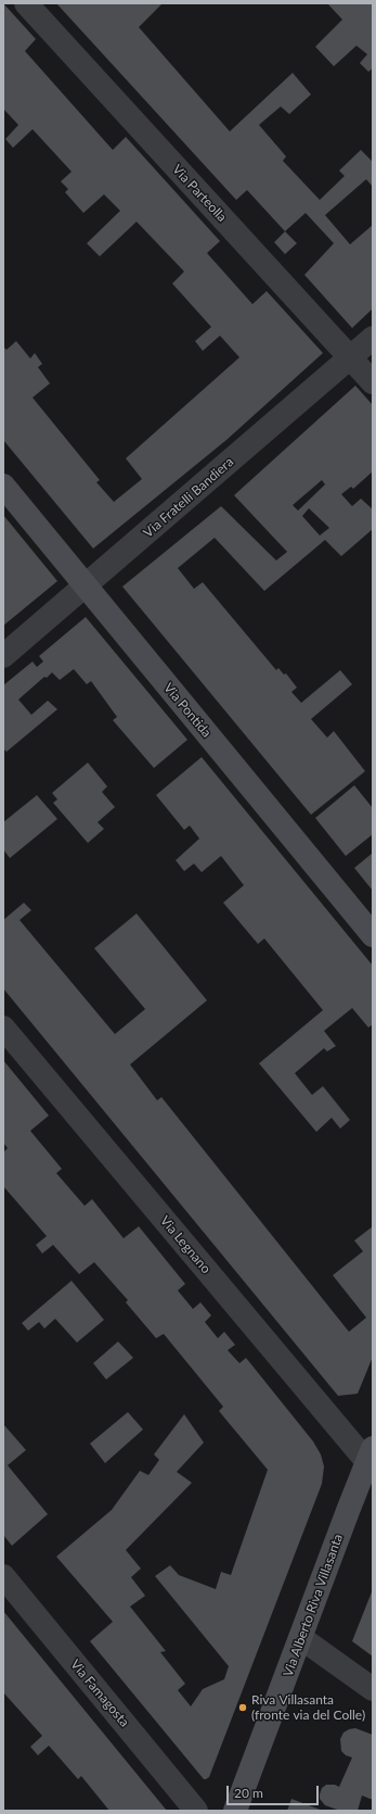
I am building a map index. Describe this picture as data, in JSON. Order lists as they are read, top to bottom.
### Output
{
  "streets": {
    "street": [
      "Via Parteolla",
      "Via Fratelli Bandiera",
      "Via Pontida",
      "Via Legnano",
      "Via Alberto Riva Villasanta",
      "Via Famagosta"
    ]
  },
  "crossings": [
    ["Via Parteolla", "Via Fratelli Bandiera"],
    ["Via Fratelli Bandiera", "Via Pontida"],
    ["Via Legnano", "Via Alberto Riva Villasanta"]
  ],
  "places": ["Riva Villasanta (fronte via del Colle)"],
  "scale_bar": "20 m"
}
